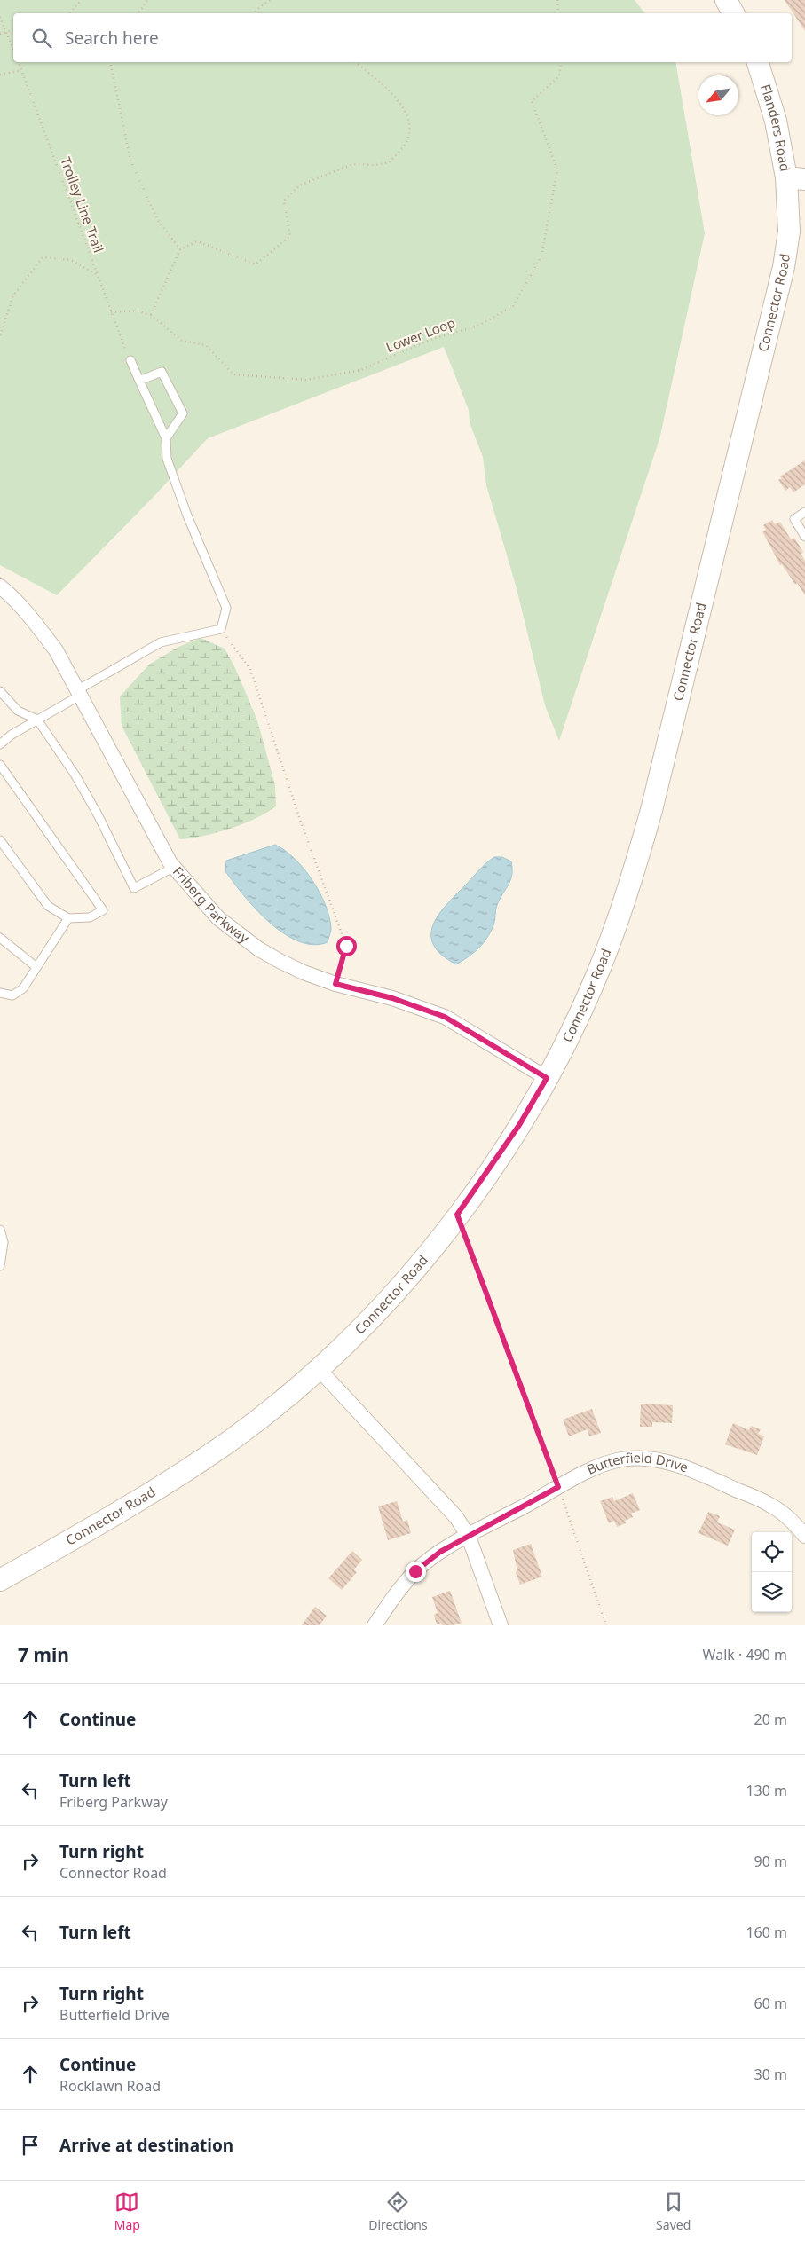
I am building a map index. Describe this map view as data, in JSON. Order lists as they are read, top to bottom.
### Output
{
  "streets": {
    "street": [
      "Flanders Road",
      "Connector Road",
      "Friberg Parkway",
      "Butterfield Drive"
    ],
    "path": ["Trolley Line Trail", "Lower Loop"]
  },
  "crossings": [
    ["Flanders Road", "Connector Road"],
    ["Connector Road", "Friberg Parkway"]
  ],
  "north": "bottom left",
  "page": {
    "search": "Search here",
    "heading": ["7 min", "Walk · 490 m"],
    "list": [
      ["Continue", "20 m"],
      ["Turn left", "Friberg Parkway", "130 m"],
      ["Turn right", "Connector Road", "90 m"],
      ["Turn left", "160 m"],
      ["Turn right", "Butterfield Drive", "60 m"],
      ["Continue", "Rocklawn Road", "30 m"],
      "Arrive at destination"
    ],
    "nav": ["Map", "Directions", "Saved"]
  }
}
